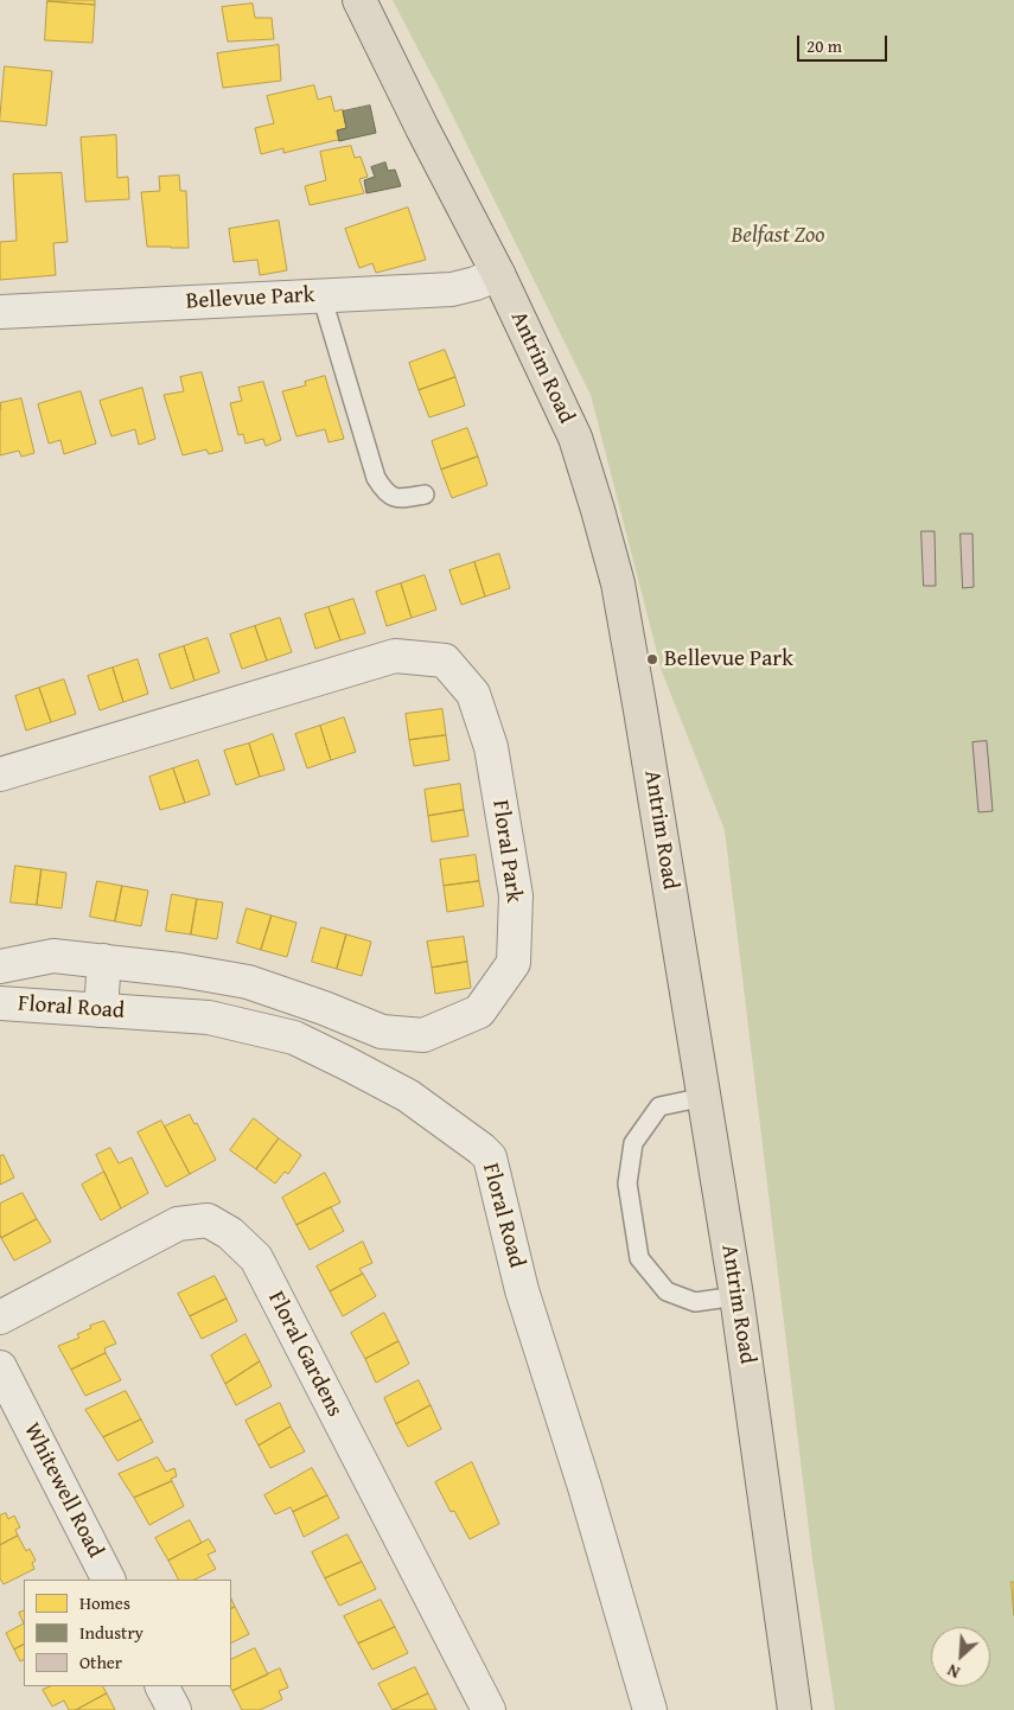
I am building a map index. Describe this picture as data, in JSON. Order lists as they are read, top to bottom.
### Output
{
  "streets": {
    "main road": ["Antrim Road"],
    "street": [
      "Bellevue Park",
      "Floral Park",
      "Floral Road",
      "Floral Gardens",
      "Whitewell Road"
    ]
  },
  "crossings": [
    ["Bellevue Park", "Antrim Road"]
  ],
  "parks": ["Belfast Zoo"],
  "places": ["Bellevue Park"],
  "legend": ["Homes", "Industry", "Other"],
  "scale_bar": "20 m",
  "north": "bottom left"
}
